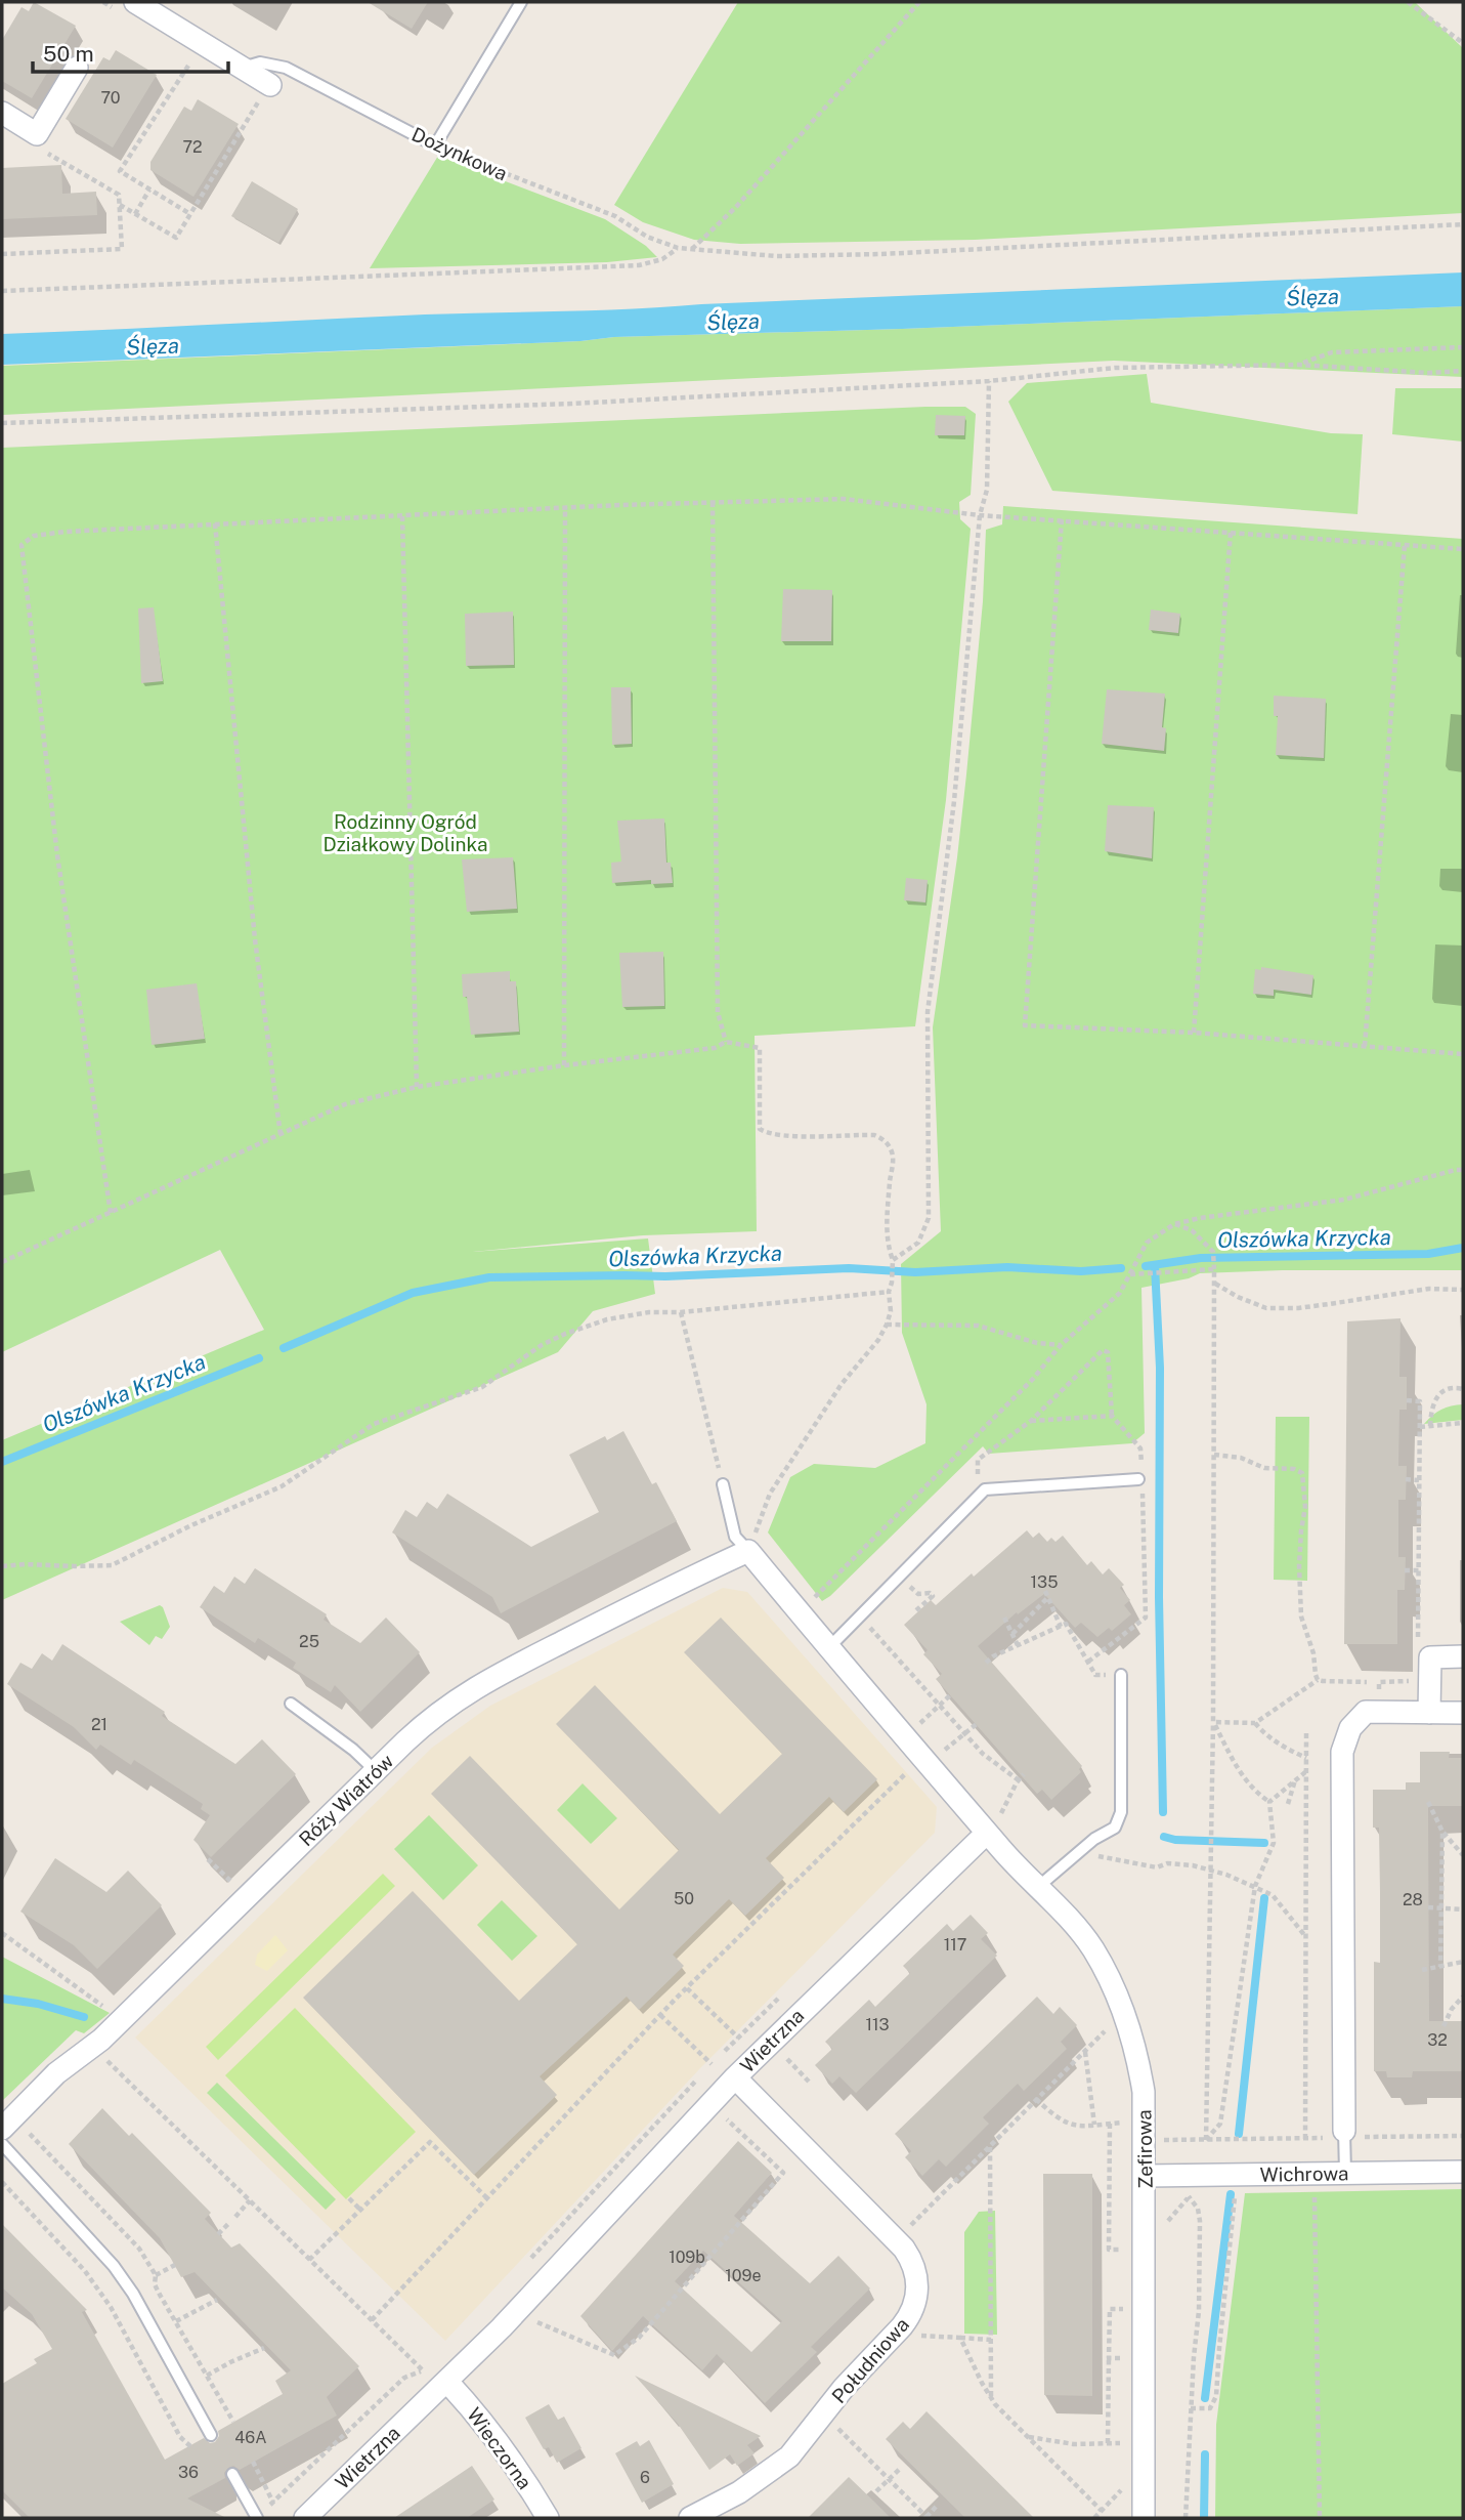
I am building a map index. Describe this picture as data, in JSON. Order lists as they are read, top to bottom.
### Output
{
  "streets": {
    "street": [
      "Róży Wiatrów",
      "Wietrzna",
      "Zefirowa",
      "Wichrowa",
      "Południowa",
      "Wieczorna"
    ],
    "lane": ["Dożynkowa"]
  },
  "crossings": [
    ["Wietrzna", "Zefirowa"],
    ["Wietrzna", "Południowa"],
    ["Wietrzna", "Wieczorna"],
    ["Zefirowa", "Wichrowa"]
  ],
  "water": ["Ślęza", "Olszówka Krzycka"],
  "parks": ["Rodzinny Ogród Działkowy Dolinka"],
  "house_numbers": [
    "70",
    "72",
    "135",
    "25",
    "21",
    "50",
    "28",
    "117",
    "113",
    "32",
    "109b",
    "109e",
    "46A",
    "36",
    "6"
  ],
  "scale_bar": "50 m"
}
